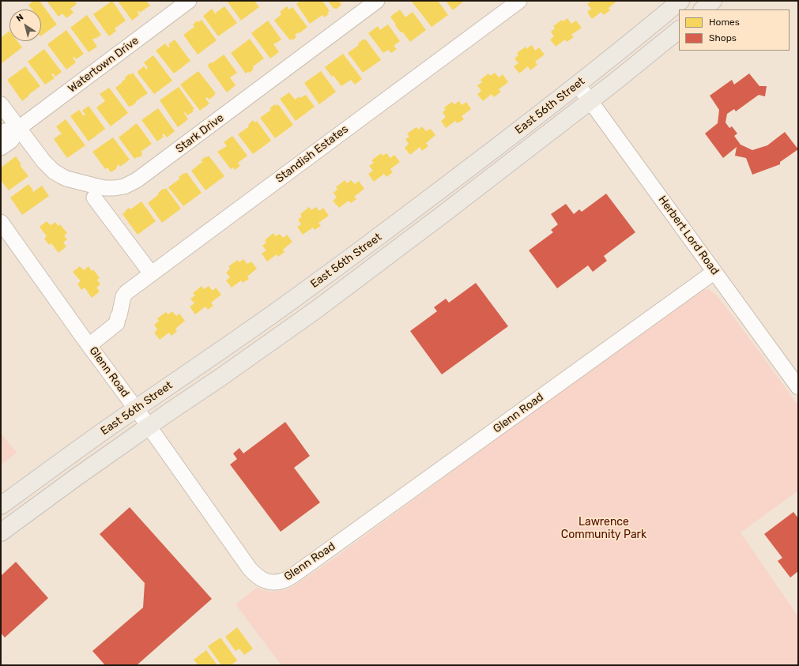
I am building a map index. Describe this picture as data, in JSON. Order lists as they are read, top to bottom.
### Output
{
  "streets": {
    "main road": ["East 56th Street"],
    "street": [
      "Watertown Drive",
      "Stark Drive",
      "Standish Estates",
      "Herbert Lord Road",
      "Glenn Road"
    ]
  },
  "crossings": [
    ["Watertown Drive", "Stark Drive"],
    ["East 56th Street", "Herbert Lord Road"],
    ["East 56th Street", "Glenn Road"],
    ["Standish Estates", "Glenn Road"],
    ["Herbert Lord Road", "Glenn Road"]
  ],
  "parks": ["Lawrence Community Park"],
  "legend": ["Homes", "Shops"],
  "north": "top left"
}
